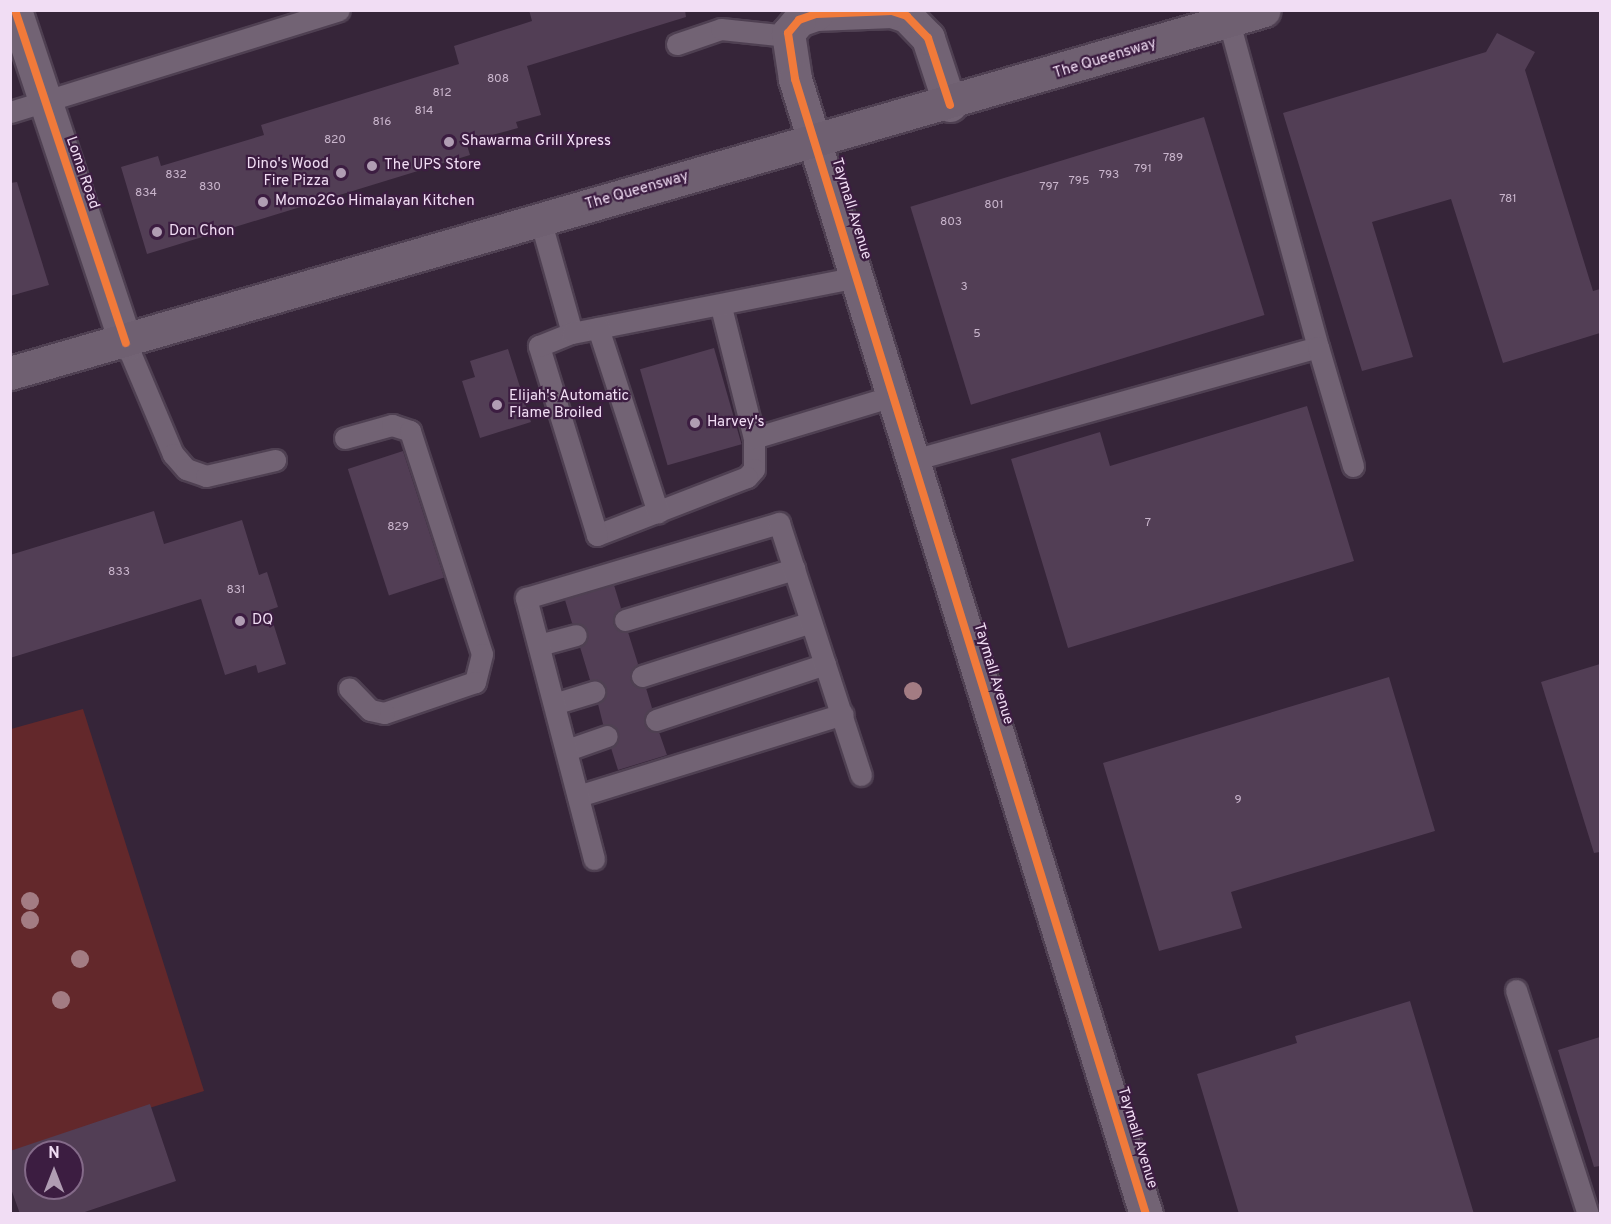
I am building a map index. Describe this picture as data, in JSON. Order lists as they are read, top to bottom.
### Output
{
  "streets": {
    "main road": ["The Queensway"],
    "street": ["Loma Road", "Taymall Avenue"]
  },
  "crossings": [
    ["The Queensway", "Loma Road"],
    ["The Queensway", "Taymall Avenue"]
  ],
  "places": [
    "Shawarma Grill Xpress",
    "The UPS Store",
    "Dino's Wood Fire Pizza",
    "Momo2Go Himalayan Kitchen",
    "Don Chon",
    "Elijah's Automatic Flame Broiled",
    "Harvey's",
    "DQ"
  ],
  "house_numbers": [
    "808",
    "812",
    "814",
    "816",
    "820",
    "789",
    "791",
    "832",
    "793",
    "795",
    "830",
    "797",
    "834",
    "781",
    "801",
    "803",
    "3",
    "5",
    "7",
    "829",
    "833",
    "831",
    "9"
  ],
  "north": "top"
}
